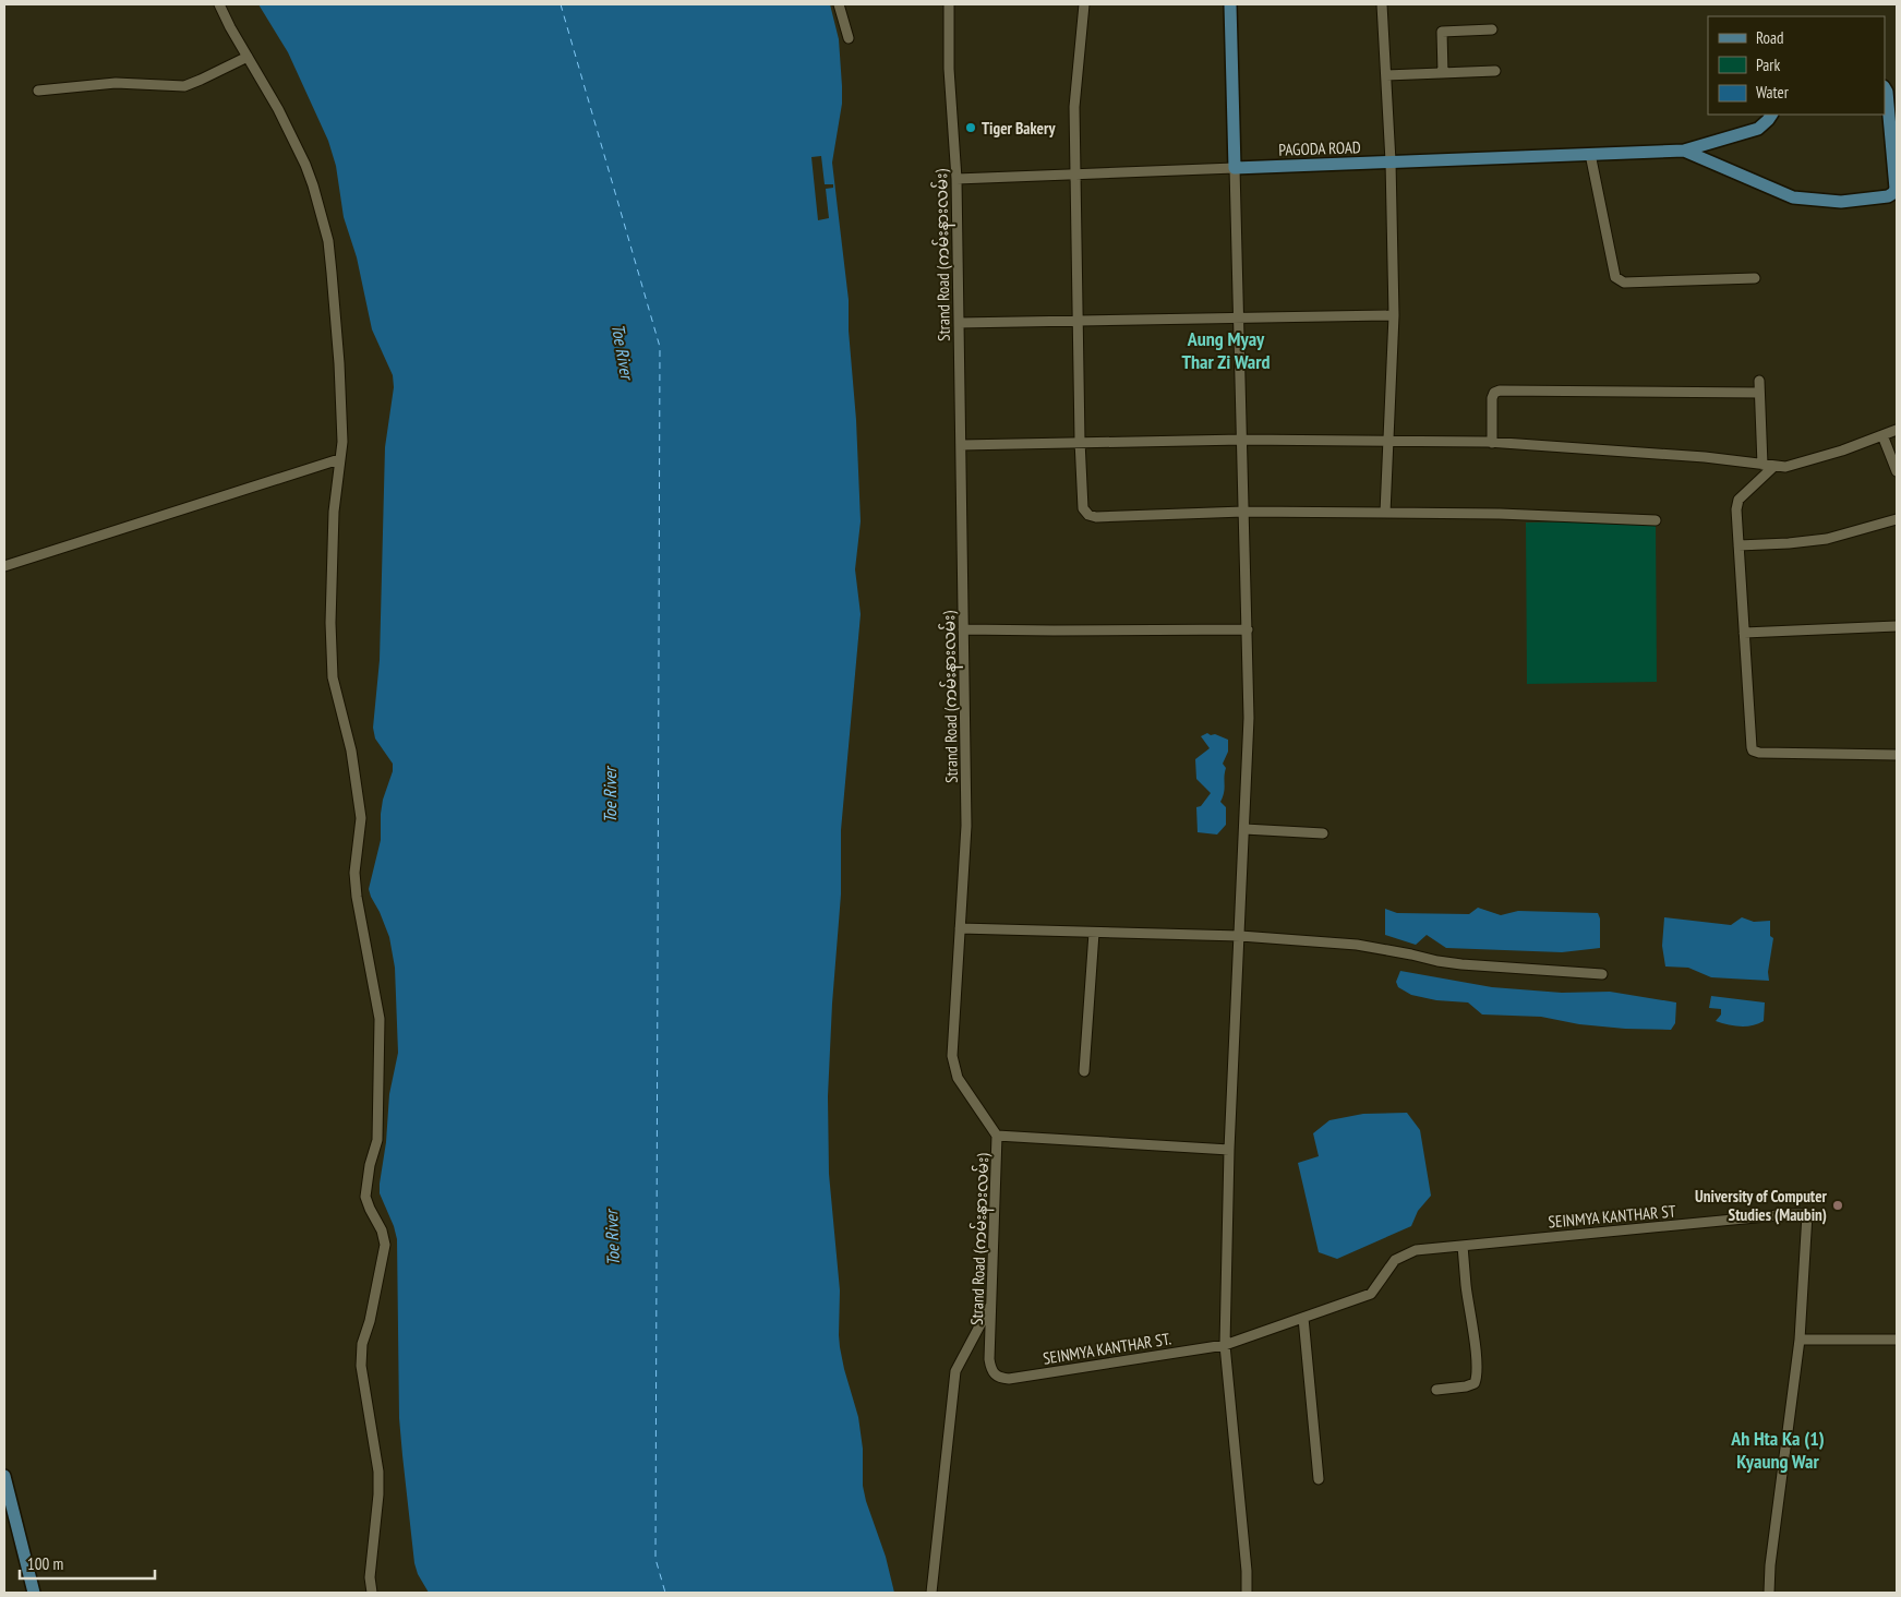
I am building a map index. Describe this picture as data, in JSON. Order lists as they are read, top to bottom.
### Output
{
  "streets": {
    "main road": ["PAGODA ROAD"],
    "street": ["Strand Road (ကမ်းနားလမ်း)", "SEINMYA KANTHAR ST", "SEINMYA KANTHAR ST."]
  },
  "crossings": [
    ["PAGODA ROAD", "Strand Road (ကမ်းနားလမ်း)"],
    ["Strand Road (ကမ်းနားလမ်း)", "SEINMYA KANTHAR ST."],
    ["SEINMYA KANTHAR ST", "SEINMYA KANTHAR ST."]
  ],
  "districts": ["Aung Myay Thar Zi Ward", "Ah Hta Ka (1) Kyaung War"],
  "water": ["Toe River"],
  "places": ["Tiger Bakery", "University of Computer Studies (Maubin)"],
  "legend": ["Road", "Park", "Water"],
  "scale_bar": "100 m"
}
